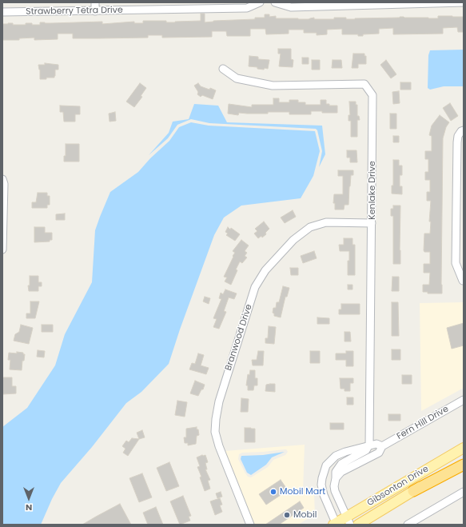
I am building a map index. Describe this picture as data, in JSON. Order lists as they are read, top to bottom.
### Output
{
  "streets": {
    "main road": ["Gibsonton Drive"],
    "street": [
      "Strawberry Tetra Drive",
      "Kenlake Drive",
      "Branwood Drive",
      "Fern Hill Drive"
    ]
  },
  "crossings": [
    ["Kenlake Drive", "Branwood Drive"]
  ],
  "places": ["Mobil Mart", "Mobil"],
  "north": "bottom"
}
